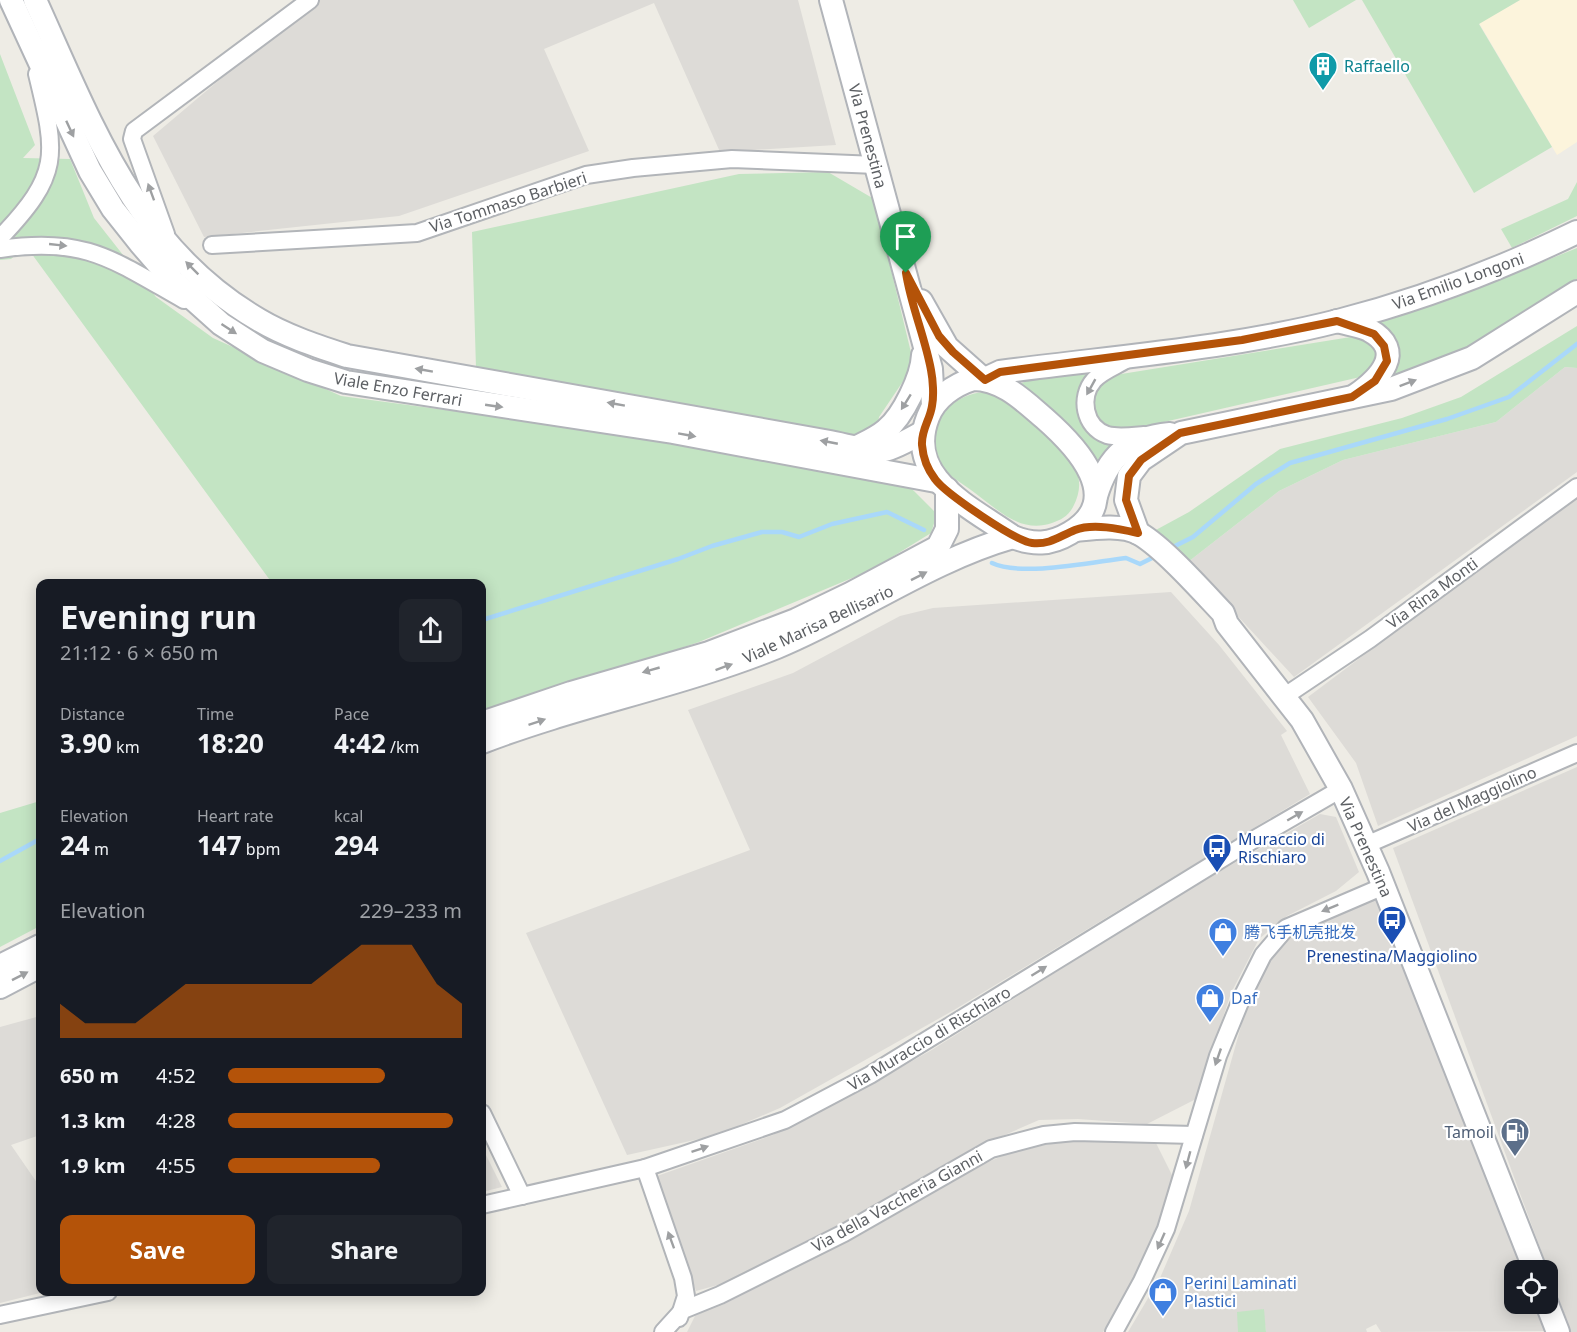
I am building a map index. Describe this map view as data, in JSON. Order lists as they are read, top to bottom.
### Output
{
  "streets": {
    "main road": [
      "Via Prenestina",
      "Via Emilio Longoni",
      "Viale Enzo Ferrari",
      "Viale Marisa Bellisario"
    ],
    "street": [
      "Via Tommaso Barbieri",
      "Via Rina Monti",
      "Via del Maggiolino",
      "Via Muraccio di Rischiaro",
      "Via della Vaccheria Gianni"
    ]
  },
  "crossings": [
    ["Via Prenestina", "Via Tommaso Barbieri"],
    ["Via Prenestina", "Via Emilio Longoni"],
    ["Via Prenestina", "Viale Enzo Ferrari"],
    ["Via Prenestina", "Via Rina Monti"],
    ["Via Prenestina", "Viale Marisa Bellisario"],
    ["Via Prenestina", "Via del Maggiolino"],
    ["Via Prenestina", "Via Muraccio di Rischiaro"],
    ["Via Emilio Longoni", "Viale Enzo Ferrari"],
    ["Via Emilio Longoni", "Viale Marisa Bellisario"],
    ["Viale Enzo Ferrari", "Viale Marisa Bellisario"]
  ],
  "one_way": ["Via Muraccio di Rischiaro"],
  "places": {
    "building": ["Raffaello"],
    "bus stop": ["Muraccio di Rischiaro", "Prenestina/Maggiolino"],
    "shop": ["腾飞手机壳批发", "Daf", "Perini Laminati Plastici"],
    "fuel station": ["Tamoil"]
  },
  "page": {
    "heading": ["Evening run", "21:12 · 6 × 650 m"],
    "stats": [
      ["Distance", "3.90 km"],
      ["Time", "18:20"],
      ["Pace", "4:42 /km"],
      ["Elevation", "24 m"],
      ["Heart rate", "147 bpm"],
      ["kcal", "294"]
    ],
    "chart": ["Elevation", "229–233 m"],
    "list": [
      {
        "name": "650 m",
        "note": "4:52"
      },
      {
        "name": "1.3 km",
        "note": "4:28"
      },
      {
        "name": "1.9 km",
        "note": "4:55"
      }
    ],
    "buttons": ["Save", "Share"]
  }
}
